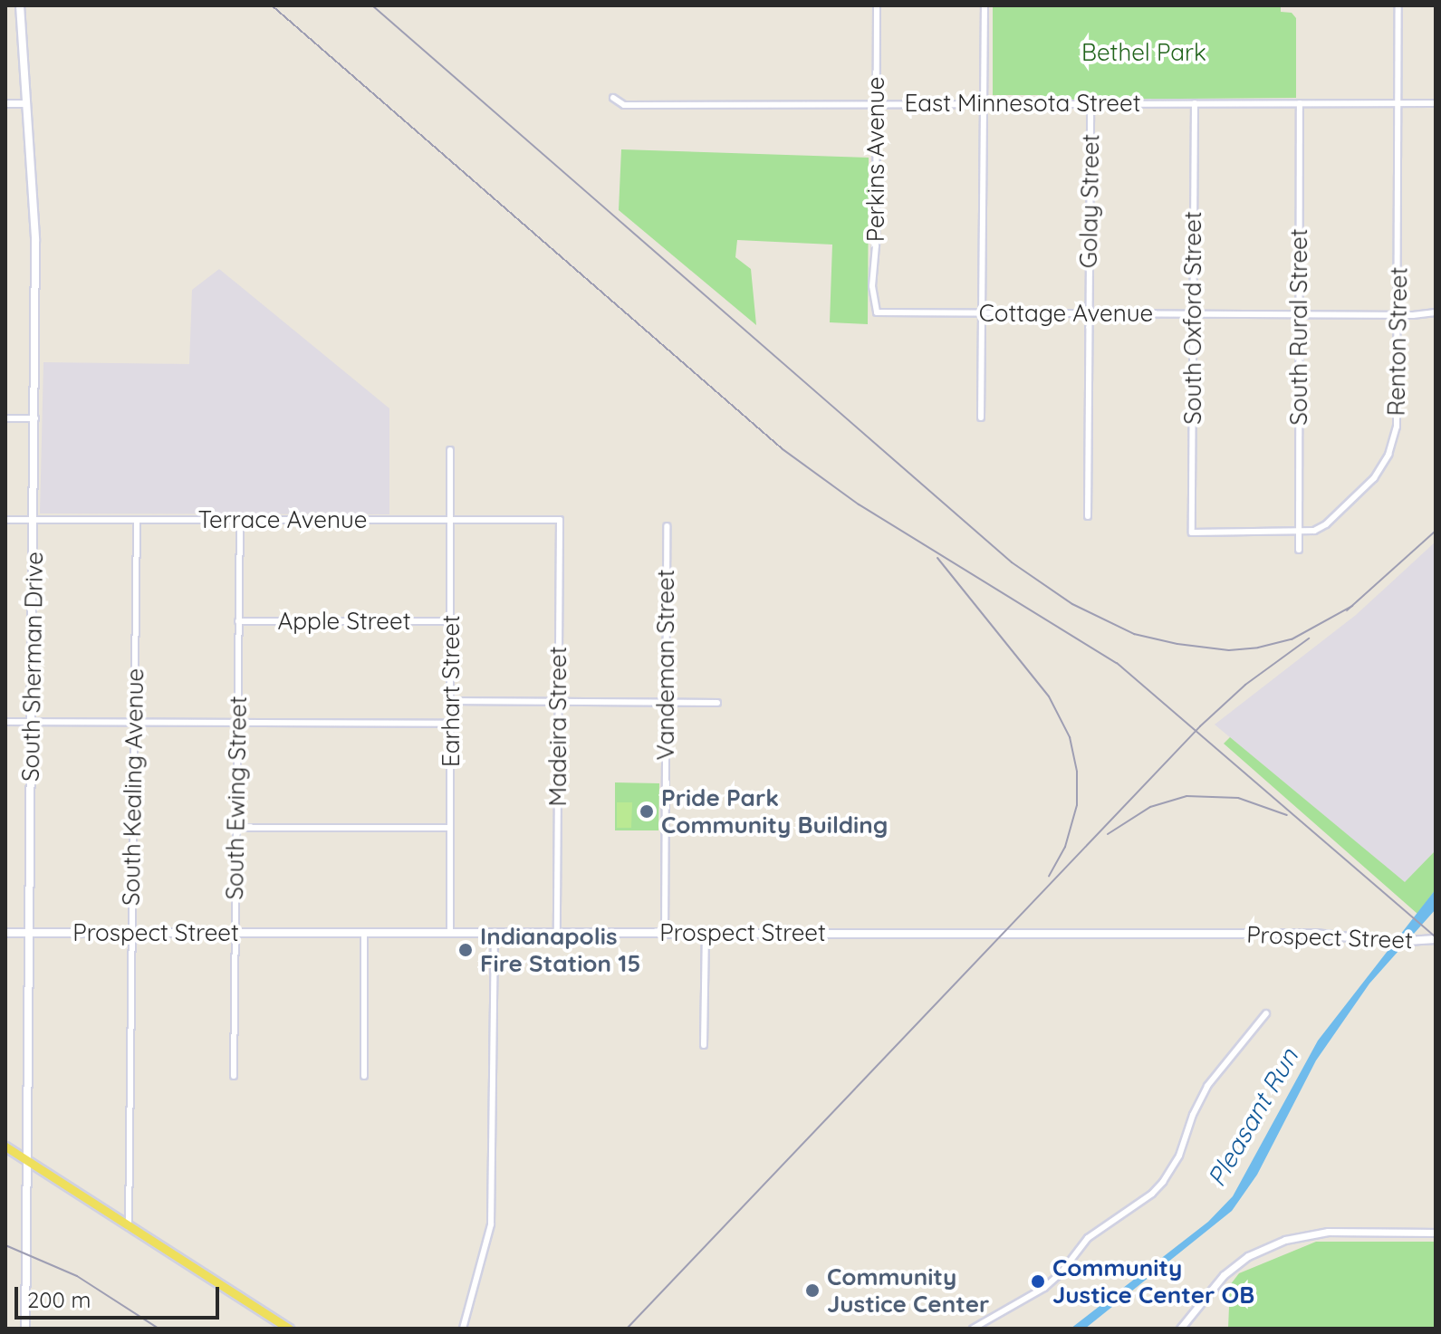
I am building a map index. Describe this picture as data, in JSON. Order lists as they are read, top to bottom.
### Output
{
  "streets": {
    "main road": ["South Sherman Drive", "Prospect Street"],
    "street": [
      "East Minnesota Street",
      "Perkins Avenue",
      "Golay Street",
      "Cottage Avenue",
      "South Oxford Street",
      "South Rural Street",
      "Renton Street",
      "Terrace Avenue",
      "Apple Street",
      "Vandeman Street",
      "Earhart Street",
      "Madeira Street",
      "South Kealing Avenue",
      "South Ewing Street"
    ]
  },
  "crossings": [
    ["East Minnesota Street", "Perkins Avenue"],
    ["East Minnesota Street", "Golay Street"],
    ["East Minnesota Street", "South Oxford Street"],
    ["East Minnesota Street", "South Rural Street"],
    ["East Minnesota Street", "Renton Street"],
    ["Perkins Avenue", "Cottage Avenue"],
    ["Golay Street", "Cottage Avenue"],
    ["Cottage Avenue", "South Oxford Street"],
    ["Cottage Avenue", "South Rural Street"],
    ["Cottage Avenue", "Renton Street"],
    ["South Oxford Street", "South Rural Street"],
    ["South Oxford Street", "Renton Street"],
    ["South Rural Street", "Renton Street"],
    ["Terrace Avenue", "South Sherman Drive"],
    ["Terrace Avenue", "Earhart Street"],
    ["Terrace Avenue", "Madeira Street"],
    ["Terrace Avenue", "South Kealing Avenue"],
    ["Terrace Avenue", "South Ewing Street"],
    ["Apple Street", "Earhart Street"],
    ["Apple Street", "South Ewing Street"],
    ["Vandeman Street", "Prospect Street"],
    ["South Sherman Drive", "Prospect Street"],
    ["Earhart Street", "Prospect Street"],
    ["Madeira Street", "Prospect Street"],
    ["South Kealing Avenue", "Prospect Street"],
    ["South Ewing Street", "Prospect Street"]
  ],
  "water": ["Pleasant Run"],
  "parks": ["Bethel Park"],
  "places": [
    "Pride Park Community Building",
    "Indianapolis Fire Station 15",
    "Community Justice Center OB",
    "Community Justice Center"
  ],
  "scale_bar": "200 m"
}
